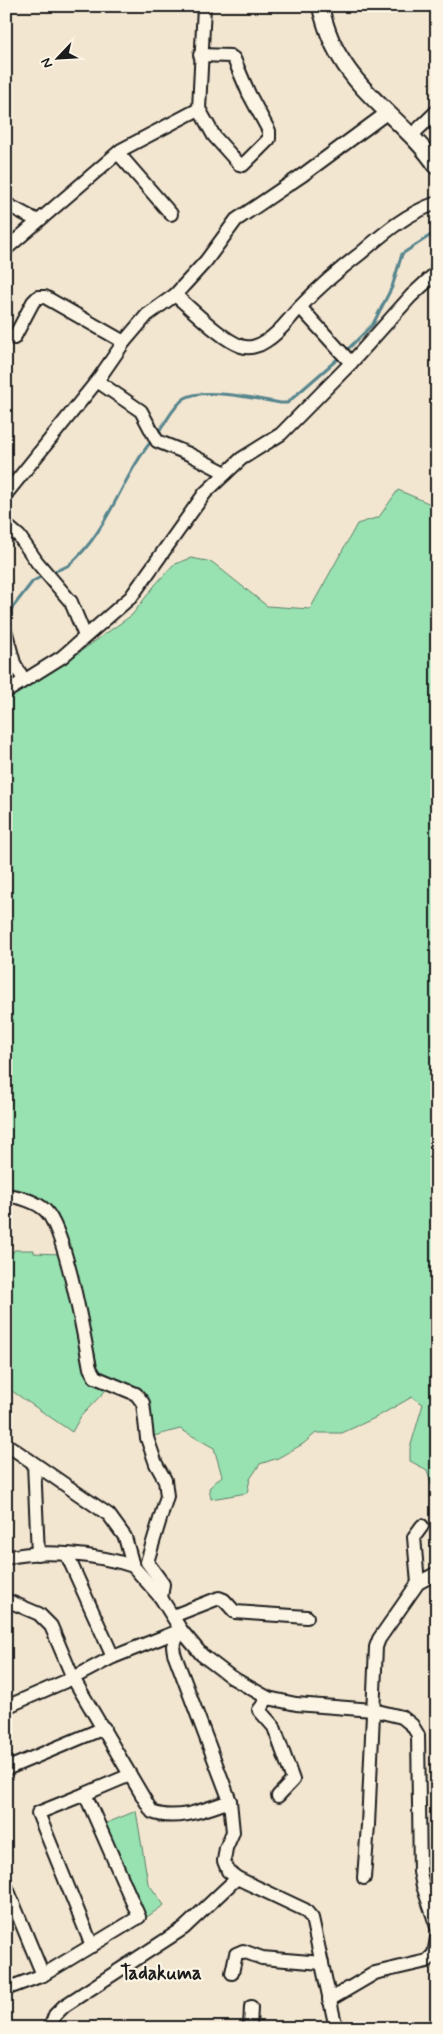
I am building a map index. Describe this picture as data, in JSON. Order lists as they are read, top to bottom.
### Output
{
  "districts": ["Tadakuma"],
  "north": "bottom left"
}
